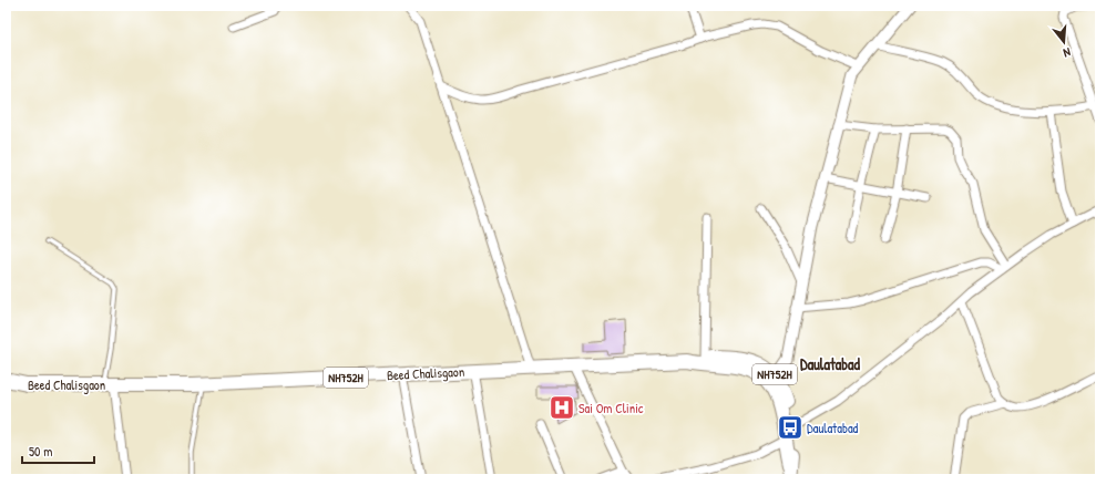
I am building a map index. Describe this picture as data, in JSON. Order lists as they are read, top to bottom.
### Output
{
  "streets": {
    "highway": ["Beed Chalisgaon", "NH752H"]
  },
  "districts": ["Daulatabad"],
  "places": {
    "hospital": ["Sai Om Clinic"],
    "bus stop": ["Daulatabad"]
  },
  "scale_bar": "50 m",
  "north": "bottom"
}
